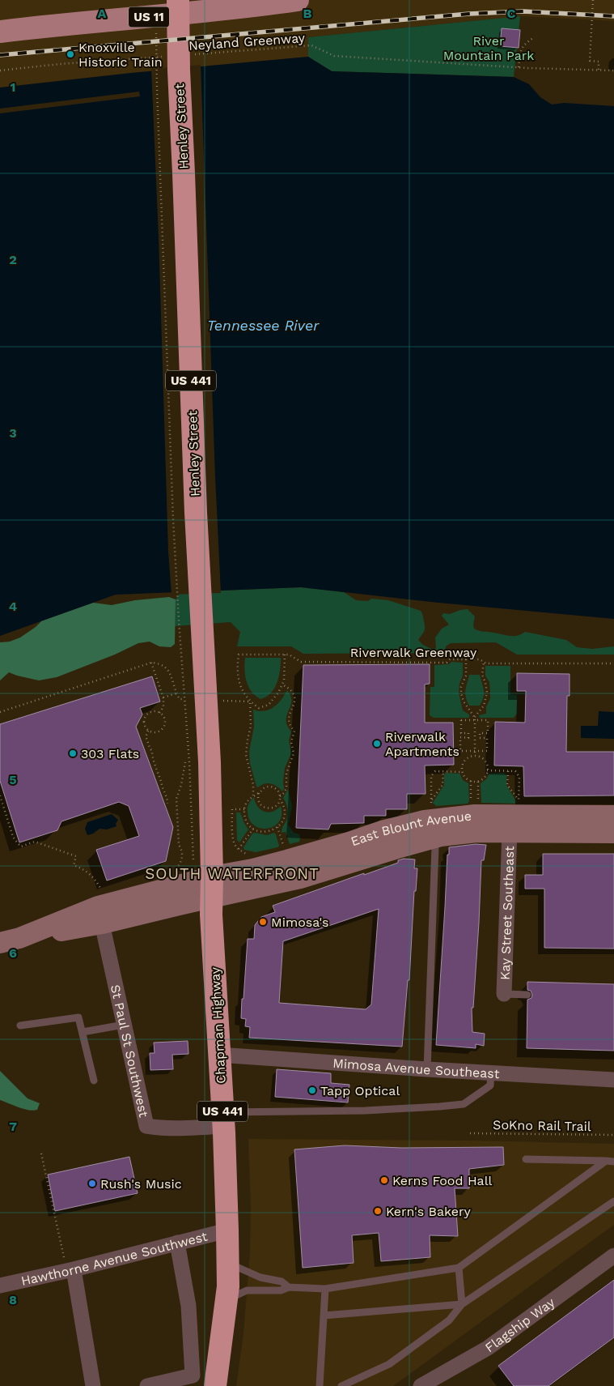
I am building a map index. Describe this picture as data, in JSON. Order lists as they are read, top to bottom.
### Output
{
  "streets": {
    "highway": ["Henley Street", "US 441", "Chapman Highway"],
    "main road": ["US 11", "East Blount Avenue"],
    "street": [
      "Kay Street Southeast",
      "St Paul St Southwest",
      "Mimosa Avenue Southeast",
      "Hawthorne Avenue Southwest",
      "Flagship Way"
    ],
    "path": ["Neyland Greenway", "Riverwalk Greenway", "SoKno Rail Trail"]
  },
  "crossings": [
    ["Henley Street", "Chapman Highway"],
    ["East Blount Avenue", "Kay Street Southeast"],
    ["East Blount Avenue", "Chapman Highway"],
    ["East Blount Avenue", "St Paul St Southwest"],
    ["Chapman Highway", "St Paul St Southwest"],
    ["Chapman Highway", "Mimosa Avenue Southeast"],
    ["Chapman Highway", "Hawthorne Avenue Southwest"]
  ],
  "districts": ["SOUTH WATERFRONT"],
  "water": ["Tennessee River"],
  "parks": ["River Mountain Park"],
  "places": [
    "Knoxville Historic Train",
    "Riverwalk Apartments",
    "303 Flats",
    "Mimosa's",
    "Tapp Optical",
    "Kerns Food Hall",
    "Rush's Music",
    "Kern's Bakery"
  ],
  "grid": {
    "columns": ["A", "B", "C"],
    "rows": [
      "1",
      "2",
      "3",
      "4",
      "5",
      "6",
      "7",
      "8"
    ]
  }
}
